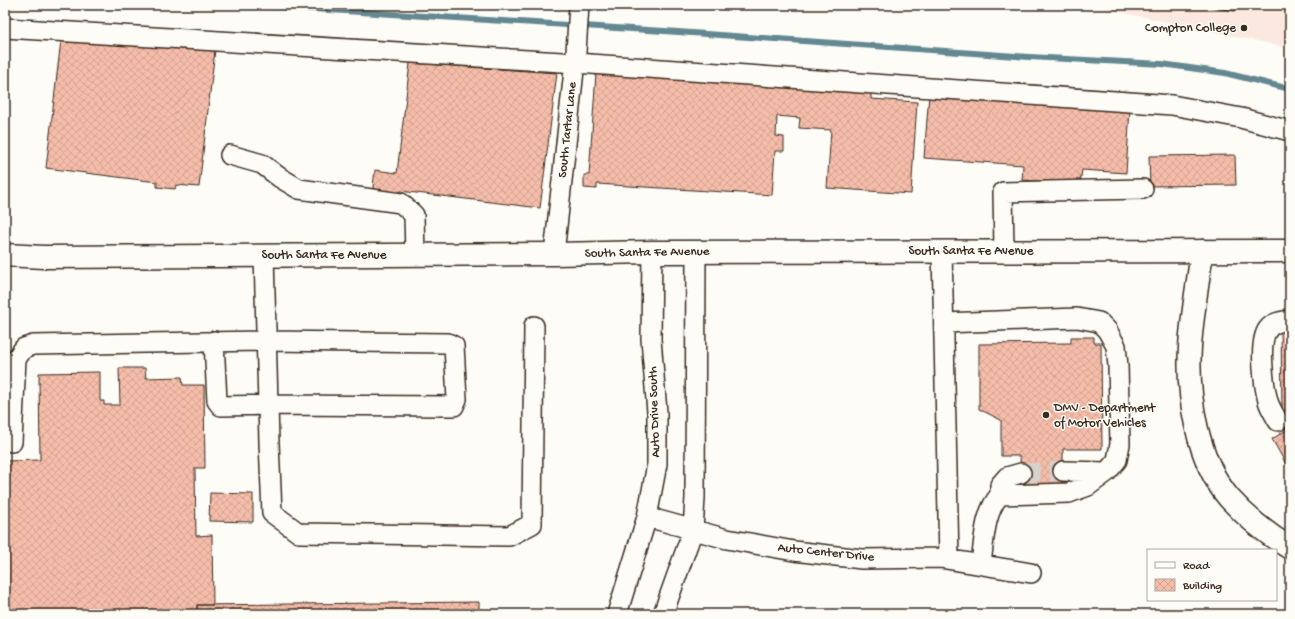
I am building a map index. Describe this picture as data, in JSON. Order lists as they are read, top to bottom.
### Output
{
  "streets": {
    "main road": ["South Santa Fe Avenue"],
    "street": ["South Tartar Lane", "Auto Drive South", "Auto Center Drive"]
  },
  "crossings": [
    ["South Tartar Lane", "South Santa Fe Avenue"],
    ["South Santa Fe Avenue", "Auto Drive South"],
    ["Auto Drive South", "Auto Center Drive"]
  ],
  "places": ["Compton College", "DMV - Department of Motor Vehicles"],
  "legend": ["Road", "Building"]
}
